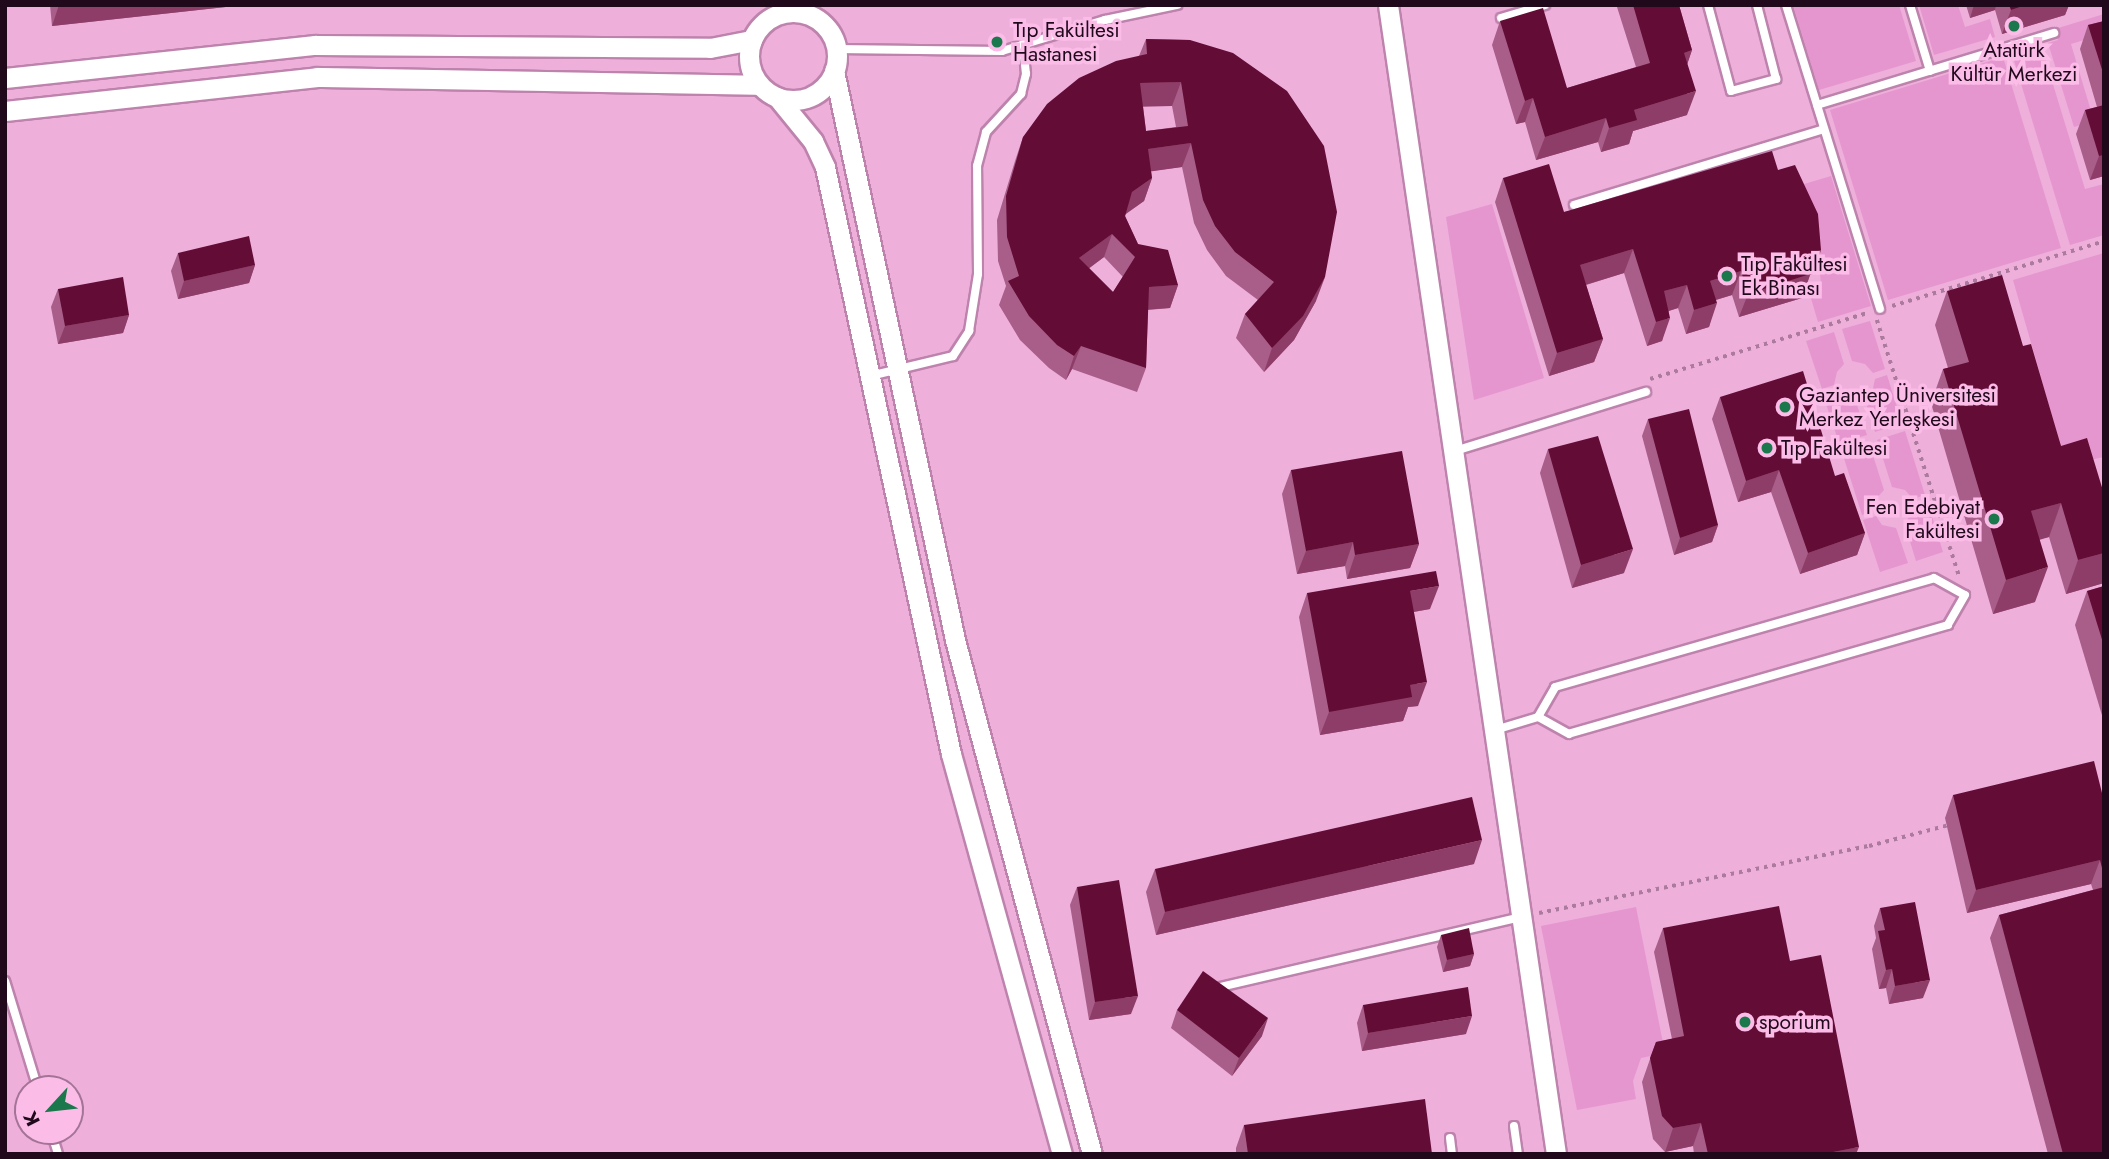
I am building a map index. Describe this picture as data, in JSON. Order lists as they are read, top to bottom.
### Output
{
  "places": [
    "Atatürk Kültür Merkezi",
    "Tıp Fakültesi Hastanesi",
    "Tıp Fakültesi Ek Binası",
    "Gaziantep Üniversitesi Merkez Yerleşkesi",
    "Tıp Fakültesi",
    "Fen Edebiyat Fakültesi",
    "sporium"
  ],
  "north": "bottom left"
}
